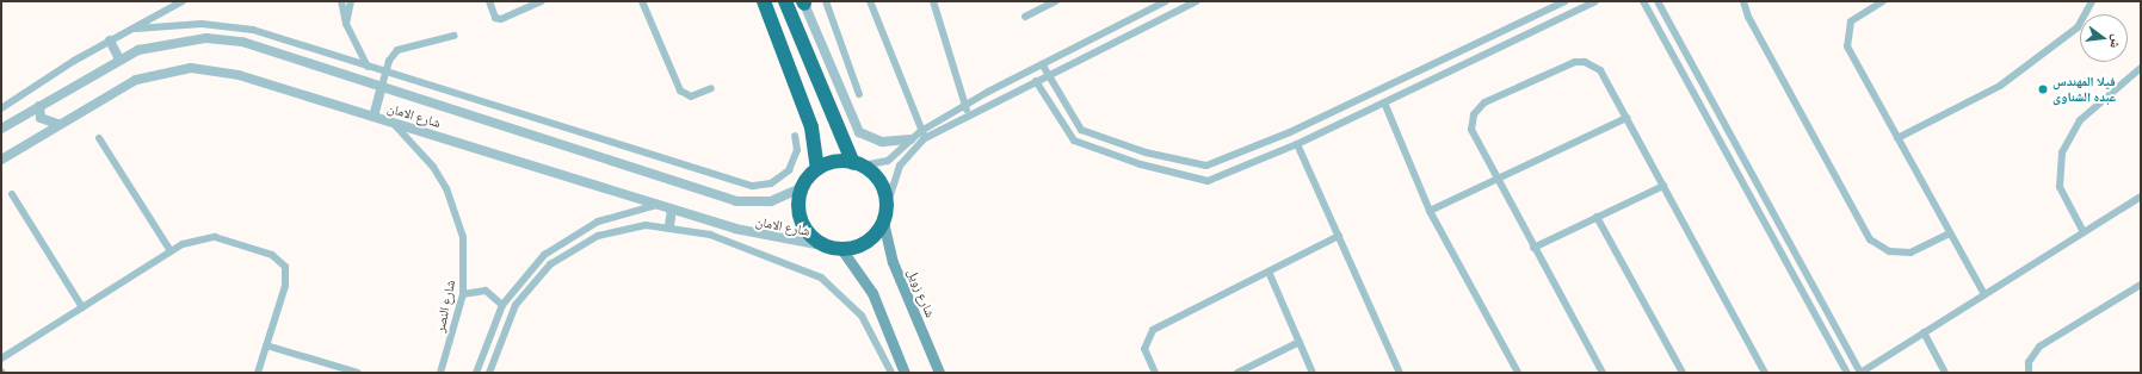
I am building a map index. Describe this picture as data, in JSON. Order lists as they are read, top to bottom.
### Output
{
  "streets": {
    "main road": ["شارع زويل"],
    "street": ["شارع الامان", "شارع النصر"]
  },
  "crossings": [
    ["شارع الامان", "شارع زويل"],
    ["شارع الامان", "شارع النصر"]
  ],
  "places": ["فيلا المهندس عبده الشناوى"],
  "north": "right"
}
